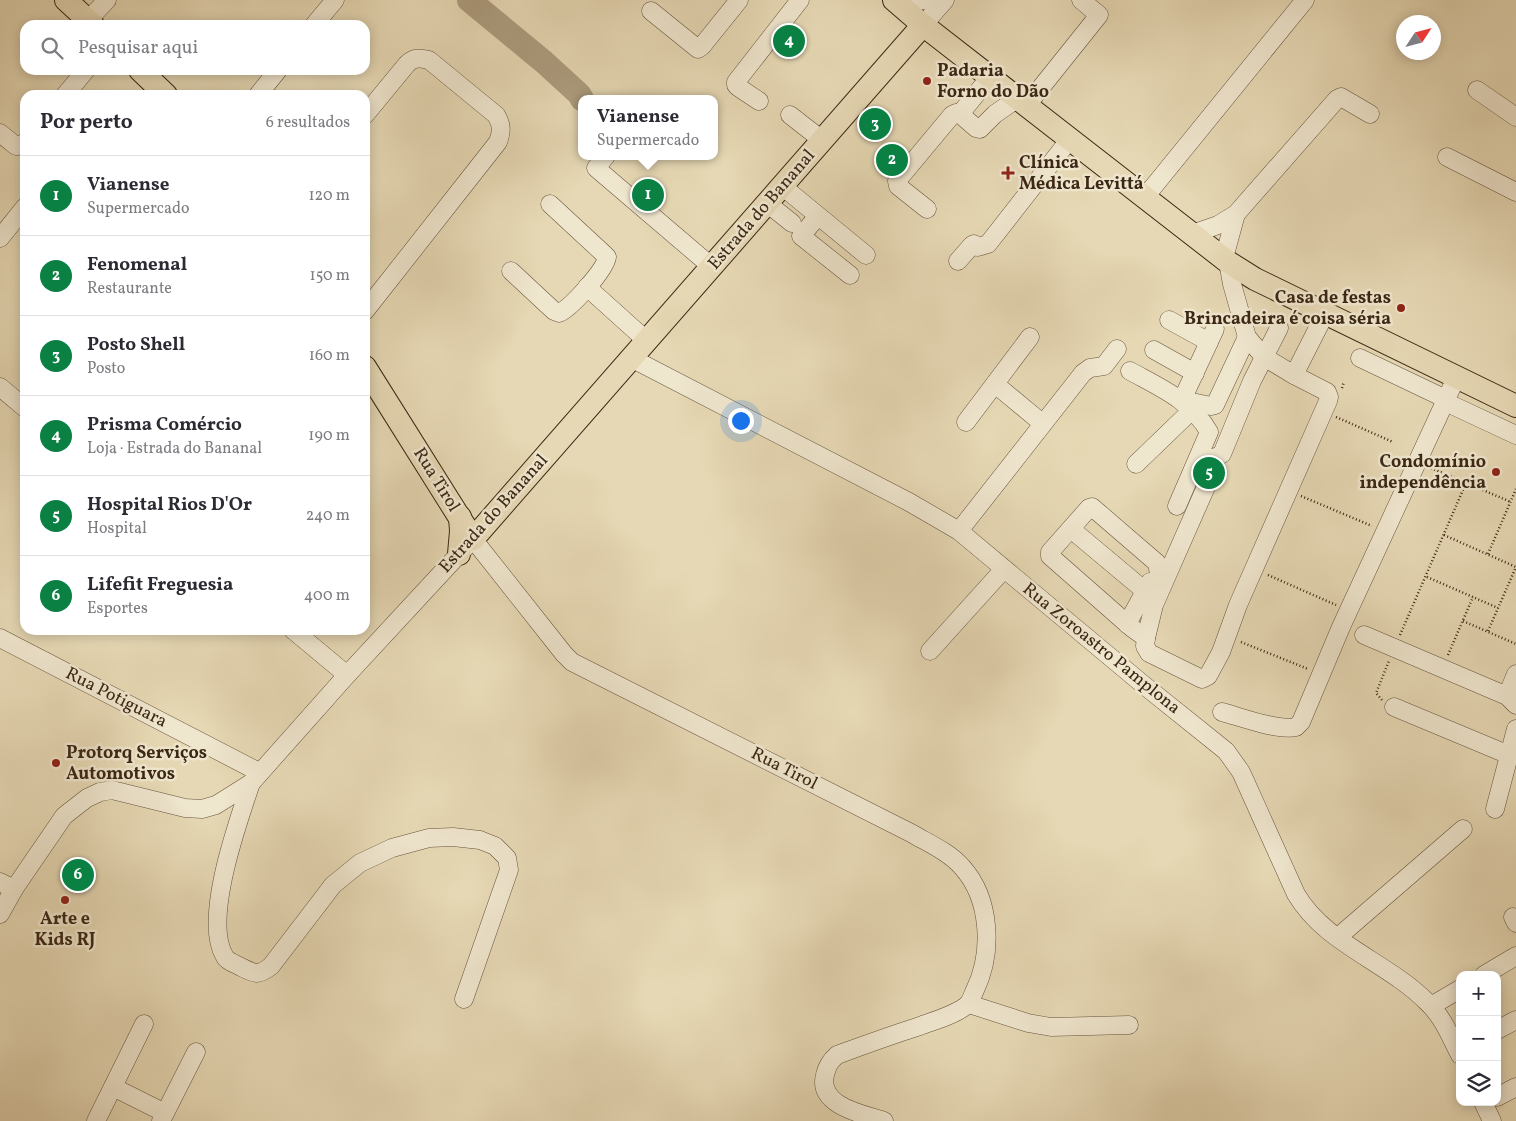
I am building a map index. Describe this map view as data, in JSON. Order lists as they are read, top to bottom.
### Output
{
  "streets": {
    "main road": ["Estrada do Bananal", "Rua Tirol"],
    "street": ["Rua Zoroastro Pamplona", "Rua Potiguara"]
  },
  "crossings": [
    ["Estrada do Bananal", "Rua Tirol"],
    ["Estrada do Bananal", "Rua Zoroastro Pamplona"],
    ["Estrada do Bananal", "Rua Potiguara"]
  ],
  "places": {
    "other": [
      "Padaria Forno do Dão",
      "Casa de festas Brincadeira é coisa séria",
      "Condomínio independência",
      "Protorq Serviços Automotivos",
      "Arte e Kids RJ"
    ],
    "health": ["Clínica Médica Levittá"]
  },
  "north": "top right",
  "page": {
    "search": "Pesquisar aqui",
    "pins": [
      "4",
      "3",
      "2",
      "1",
      "5",
      "6"
    ],
    "heading": ["Por perto", "6 resultados"],
    "popup": ["Vianense", "Supermercado"],
    "list": [
      {
        "mark": "1",
        "name": "Vianense",
        "note": "Supermercado",
        "value": "120 m"
      },
      {
        "mark": "2",
        "name": "Fenomenal",
        "note": "Restaurante",
        "value": "150 m"
      },
      {
        "mark": "3",
        "name": "Posto Shell",
        "note": "Posto",
        "value": "160 m"
      },
      {
        "mark": "4",
        "name": "Prisma Comércio",
        "note": "Loja · Estrada do Bananal",
        "value": "190 m"
      },
      {
        "mark": "5",
        "name": "Hospital Rios D'Or",
        "note": "Hospital",
        "value": "240 m"
      },
      {
        "mark": "6",
        "name": "Lifefit Freguesia",
        "note": "Esportes",
        "value": "400 m"
      }
    ],
    "map_buttons": ["+", "−"]
  }
}
